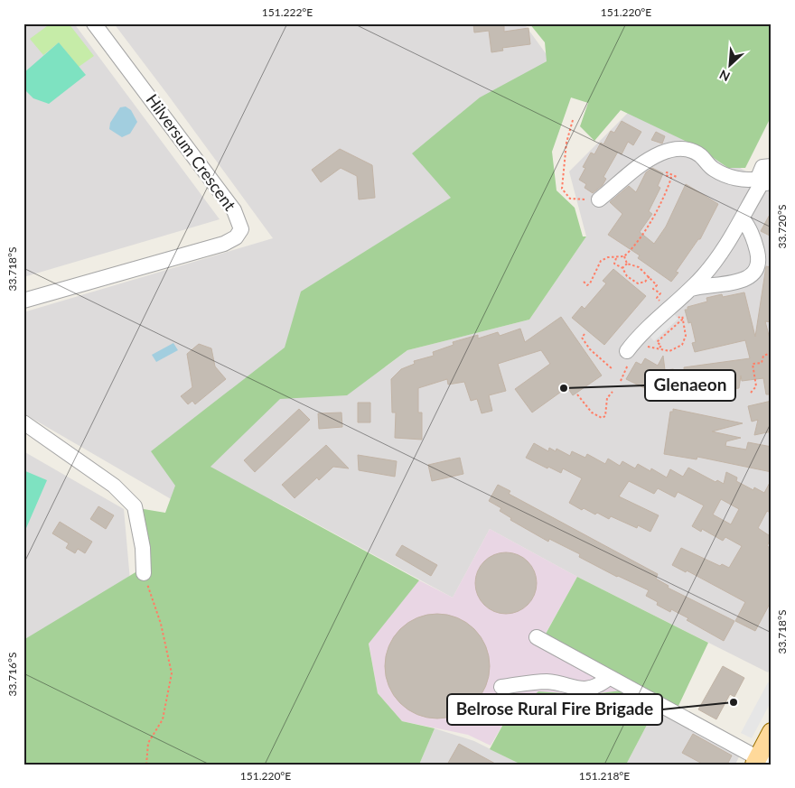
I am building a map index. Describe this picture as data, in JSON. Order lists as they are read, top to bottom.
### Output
{
  "streets": {
    "street": ["Hilversum Crescent"]
  },
  "places": ["Glenaeon", "Belrose Rural Fire Brigade"],
  "north": "bottom left",
  "coordinates": [
    "151.222°E",
    "151.220°E",
    "33.720°S",
    "33.718°S",
    "33.716°S",
    "151.218°E"
  ]
}
